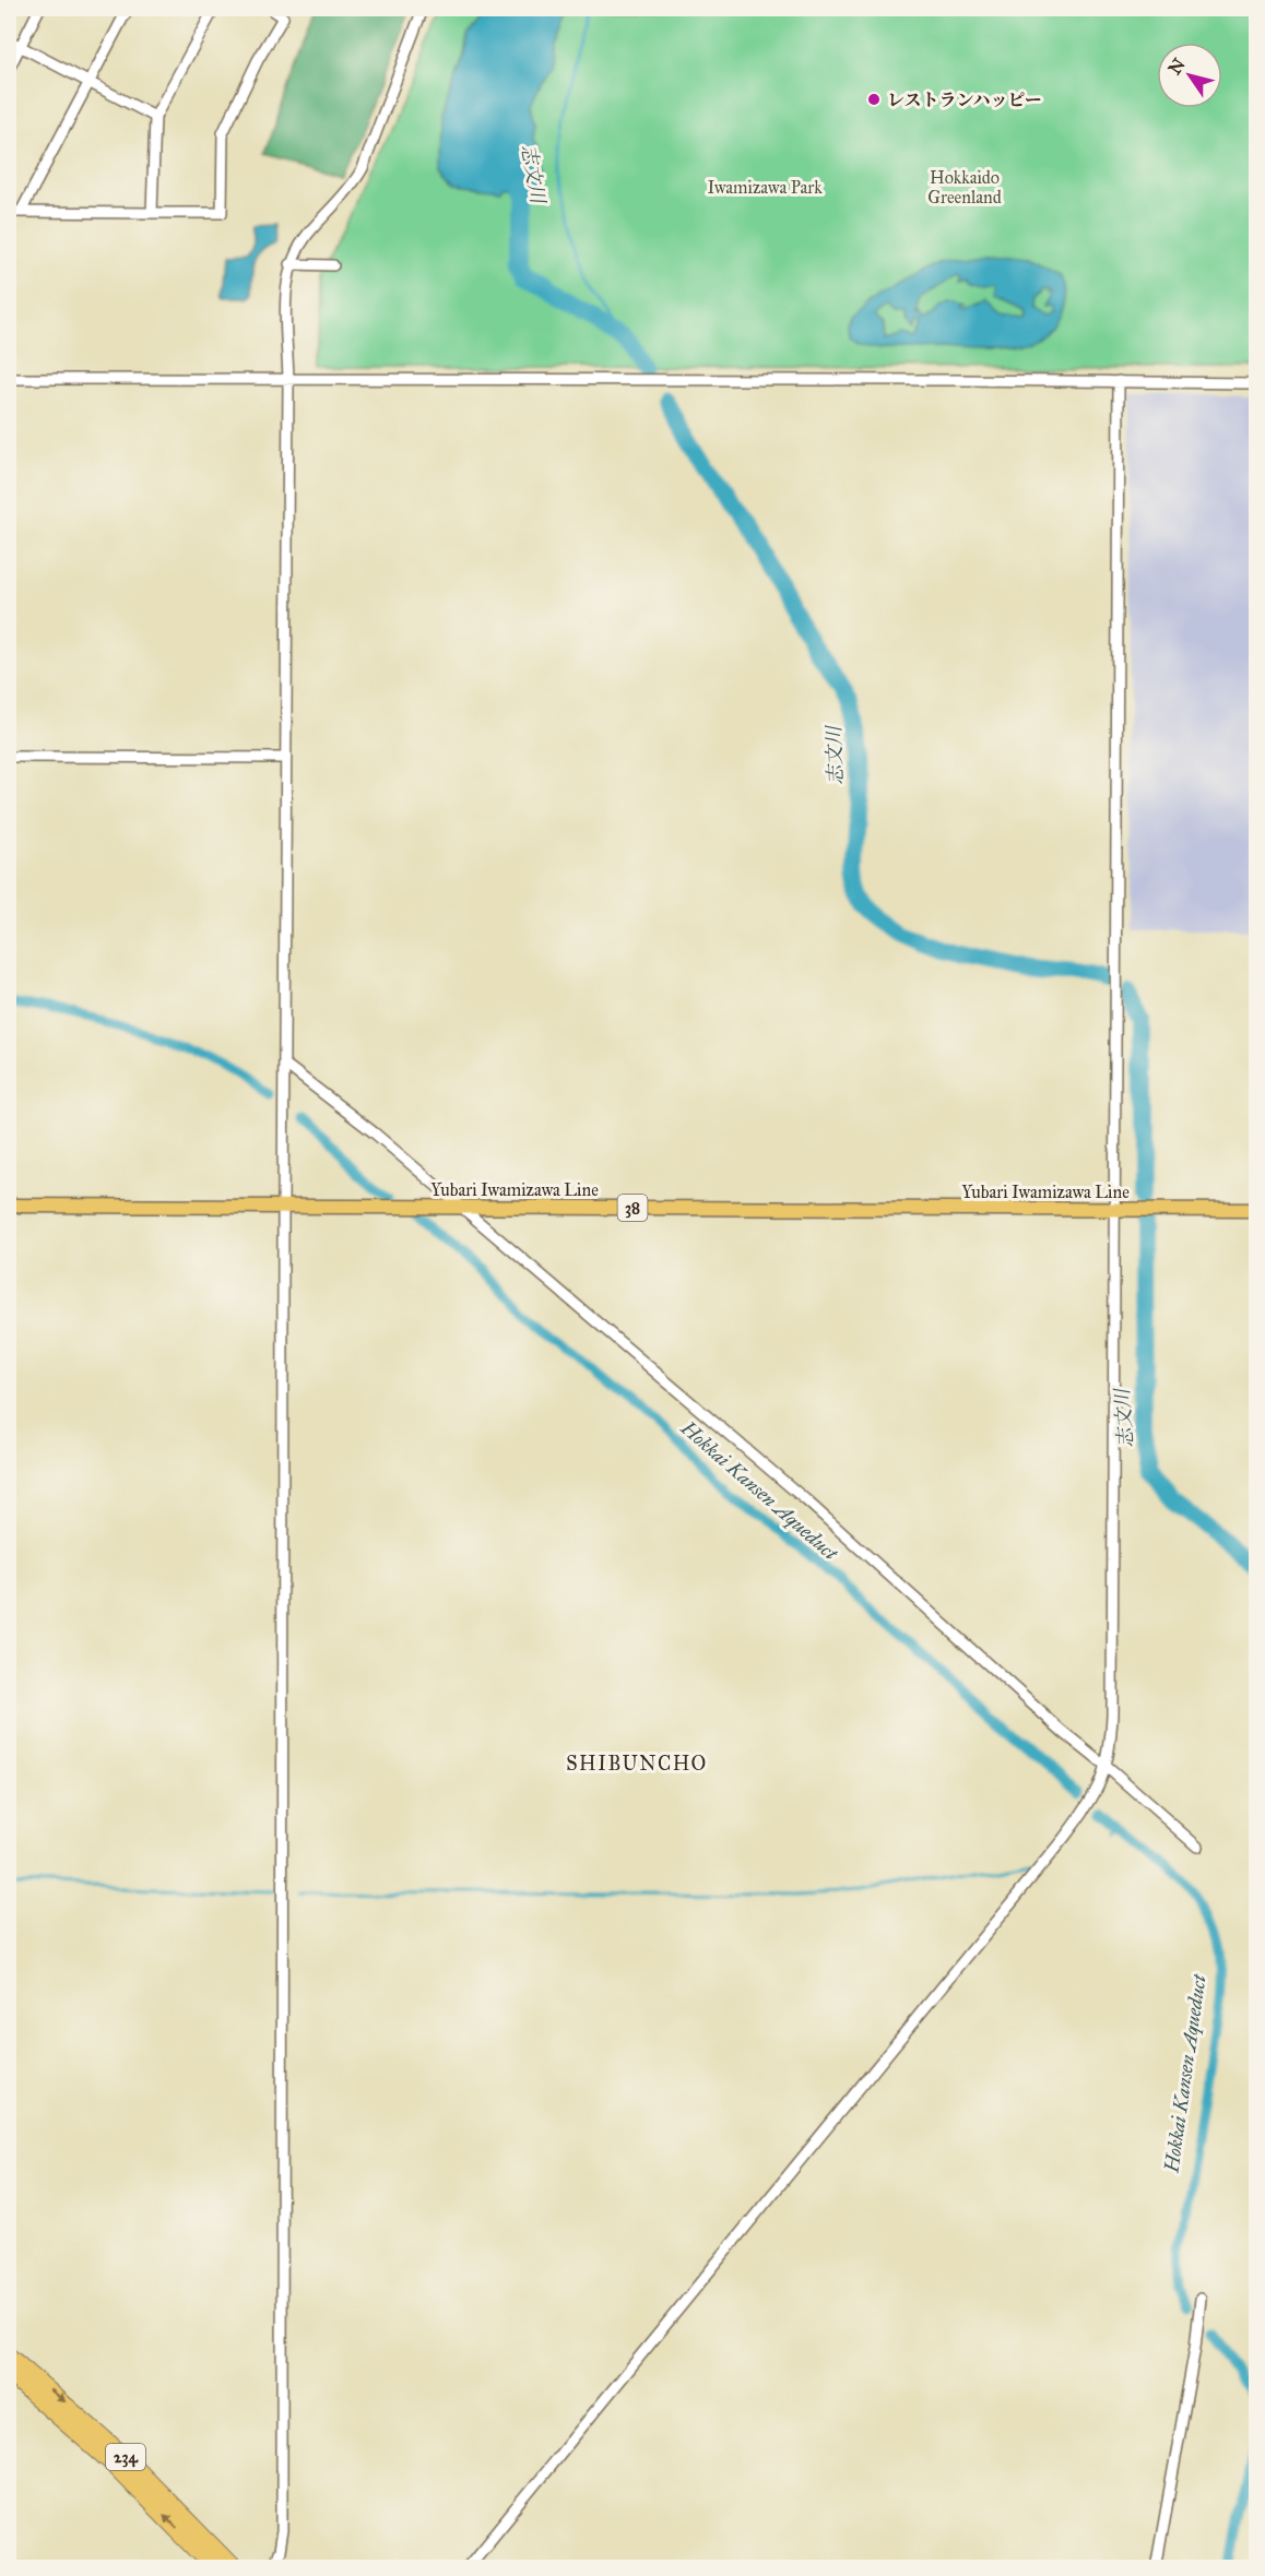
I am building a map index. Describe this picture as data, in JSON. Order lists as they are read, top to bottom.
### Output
{
  "streets": {
    "highway": ["234"],
    "main road": ["Yubari Iwamizawa Line", "38"]
  },
  "districts": ["SHIBUNCHO"],
  "water": ["志文川", "Hokkai Kansen Aqueduct"],
  "parks": ["Hokkaido Greenland", "Iwamizawa Park"],
  "places": ["レストランハッピー"],
  "north": "top left"
}
